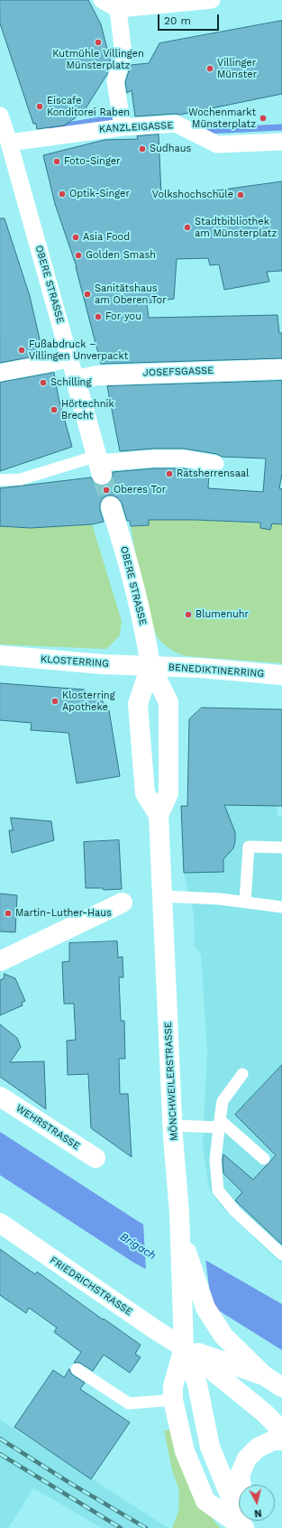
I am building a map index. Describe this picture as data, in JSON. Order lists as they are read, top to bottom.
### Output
{
  "streets": {
    "main road": [
      "OBERE STRASSE",
      "JOSEFSGASSE",
      "KLOSTERRING",
      "BENEDIKTINERRING",
      "MÖNCHWEILERSTRASSE",
      "WEHRSTRASSE",
      "FRIEDRICHSTRASSE"
    ],
    "street": ["KANZLEIGASSE"]
  },
  "crossings": [
    ["KANZLEIGASSE", "OBERE STRASSE"],
    ["OBERE STRASSE", "JOSEFSGASSE"],
    ["OBERE STRASSE", "KLOSTERRING"],
    ["OBERE STRASSE", "BENEDIKTINERRING"],
    ["OBERE STRASSE", "MÖNCHWEILERSTRASSE"],
    ["KLOSTERRING", "BENEDIKTINERRING"],
    ["KLOSTERRING", "MÖNCHWEILERSTRASSE"],
    ["BENEDIKTINERRING", "MÖNCHWEILERSTRASSE"],
    ["MÖNCHWEILERSTRASSE", "FRIEDRICHSTRASSE"]
  ],
  "water": ["Brigach"],
  "places": [
    "Kutmühle Villingen Münsterplatz",
    "Villinger Münster",
    "Eiscafe Konditorei Raben",
    "Wochenmarkt Münsterplatz",
    "Sudhaus",
    "Foto-Singer",
    "Optik-Singer",
    "Volkshochschule",
    "Stadtbibliothek am Münsterplatz",
    "Asia Food",
    "Golden Smash",
    "Sanitätshaus am Oberen Tor",
    "For you",
    "Fußabdruck – Villingen Unverpackt",
    "Schilling",
    "Hörtechnik Brecht",
    "Ratsherrensaal",
    "Oberes Tor",
    "Blumenuhr",
    "Klosterring Apotheke",
    "Martin-Luther-Haus"
  ],
  "scale_bar": "20 m",
  "north": "bottom"
}
